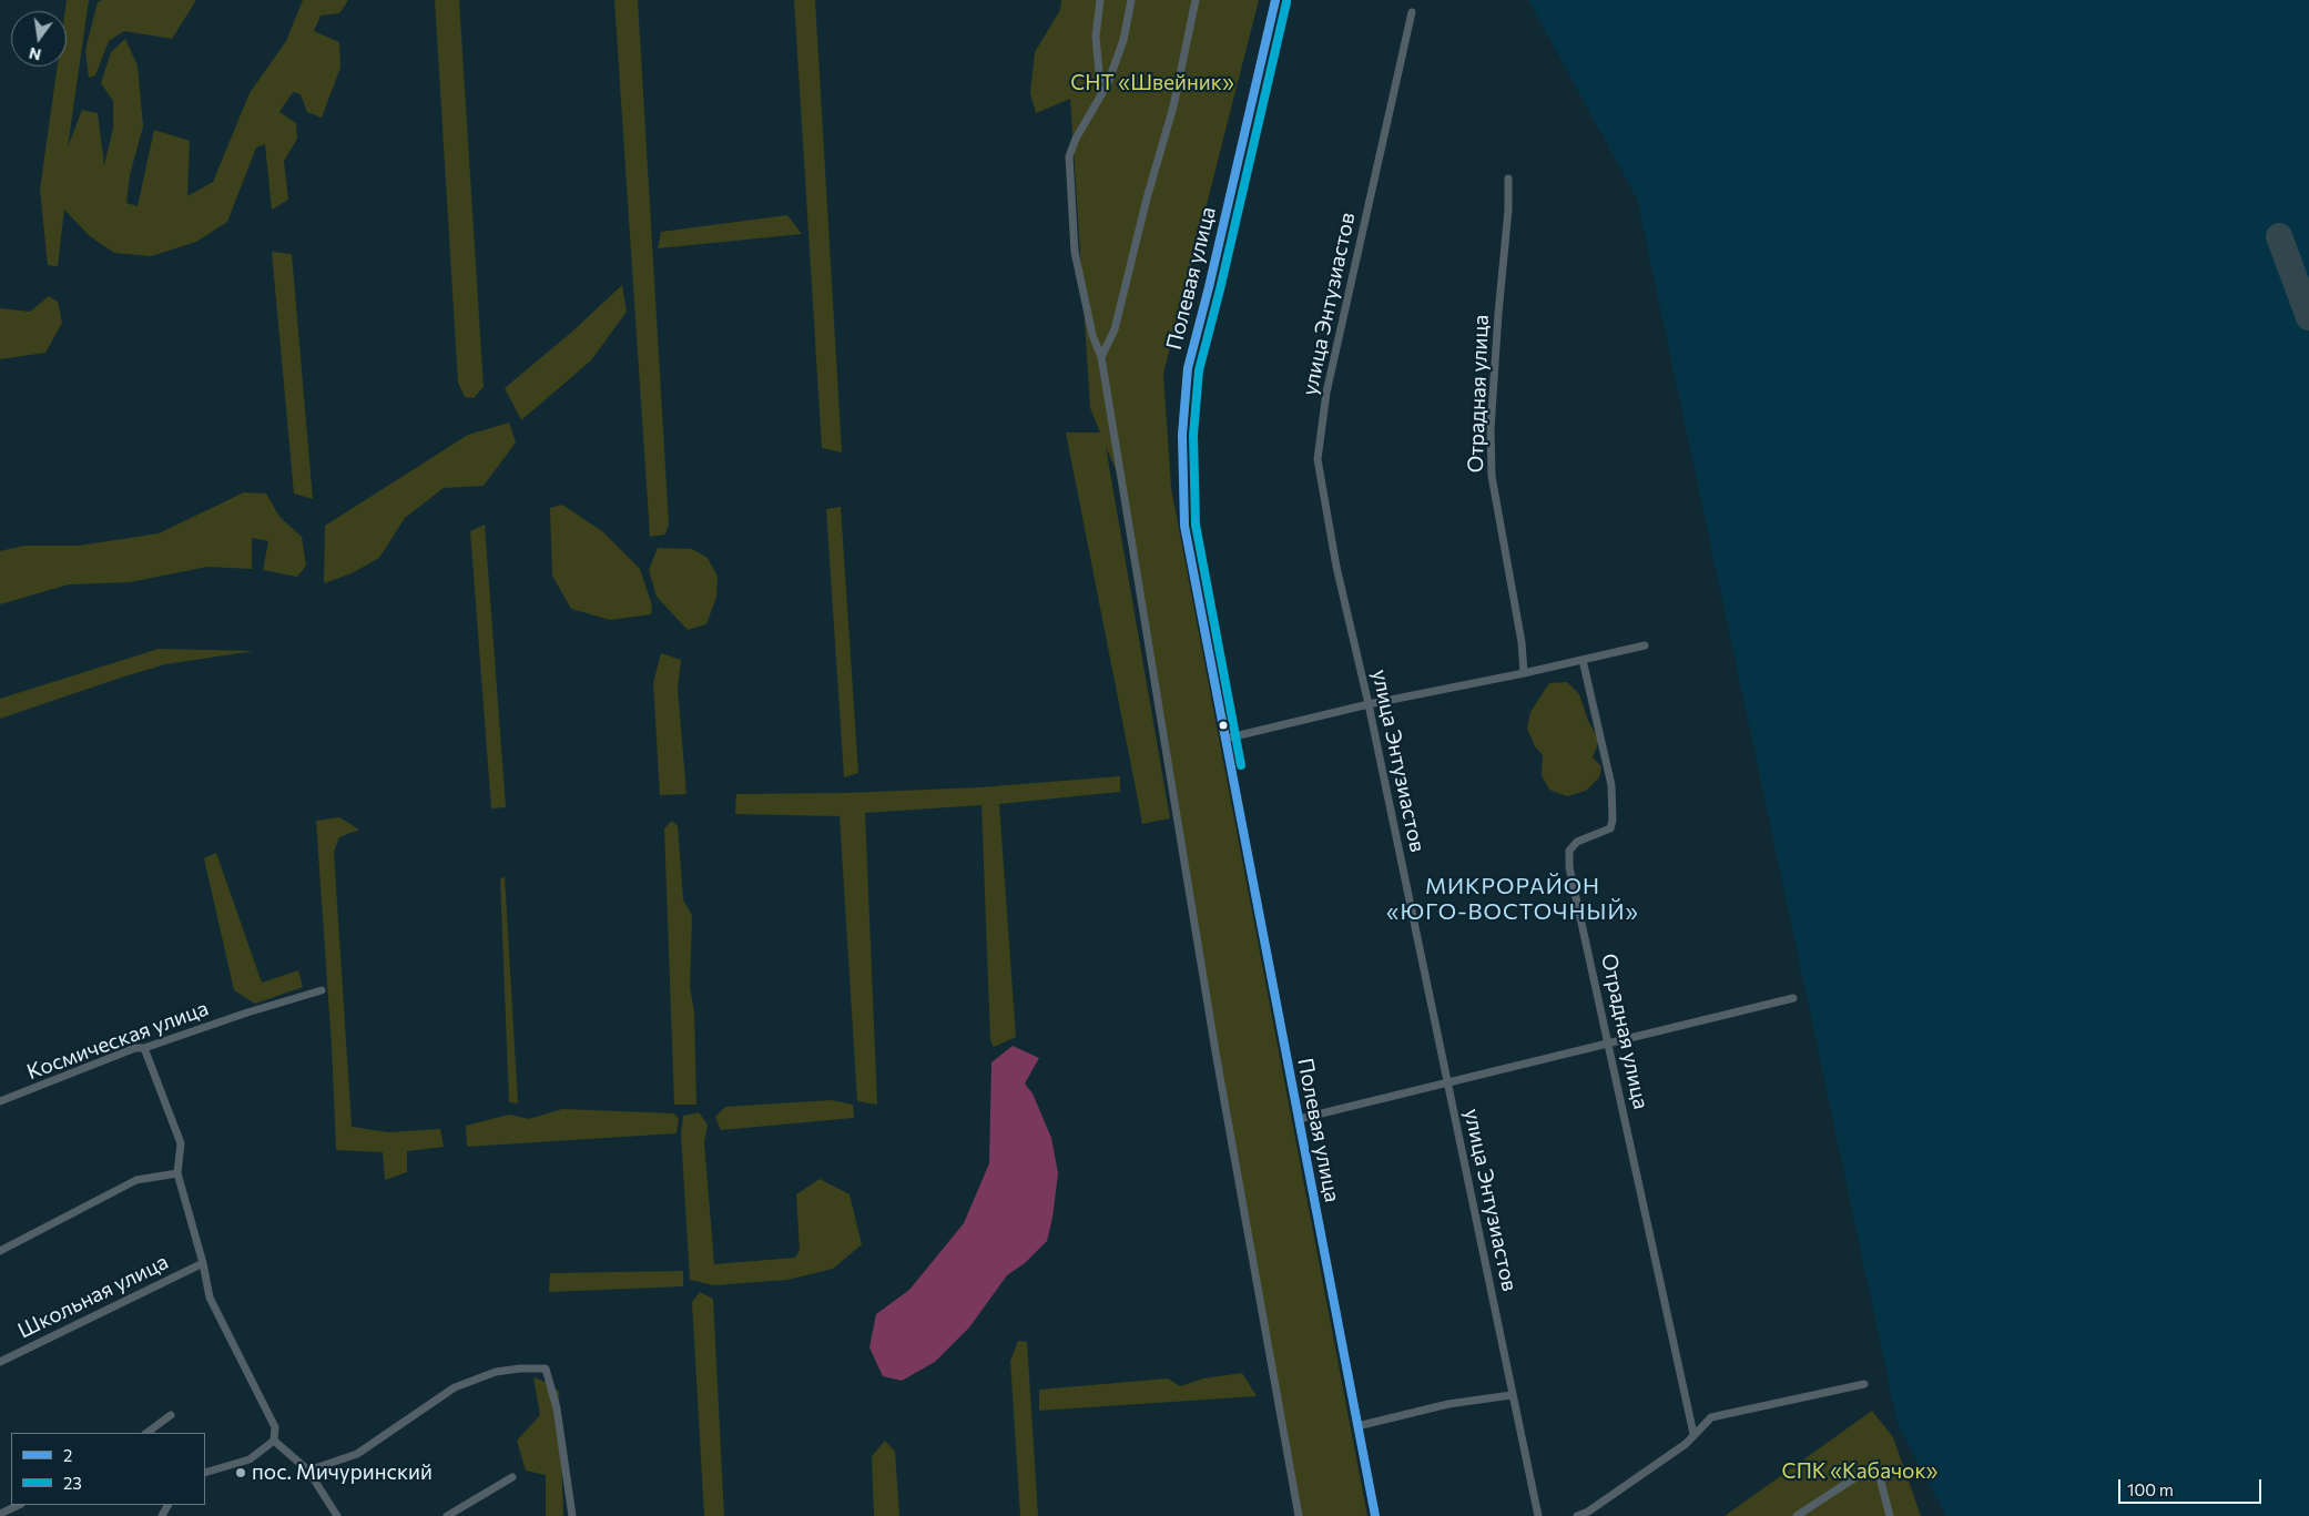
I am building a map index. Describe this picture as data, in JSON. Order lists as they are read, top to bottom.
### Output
{
  "streets": {
    "street": [
      "Полевая улица",
      "улица Энтузиастов",
      "Отрадная улица",
      "Космическая улица",
      "Школьная улица"
    ]
  },
  "districts": ["МИКРОРАЙОН «ЮГО-ВОСТОЧНЫЙ»"],
  "parks": ["СНТ «Швейник»", "СПК «Кабачок»"],
  "places": ["пос. Мичуринский"],
  "lines": ["transit line 2", "transit line 23"],
  "legend": ["2", "23"],
  "scale_bar": "100 m",
  "north": "bottom"
}
